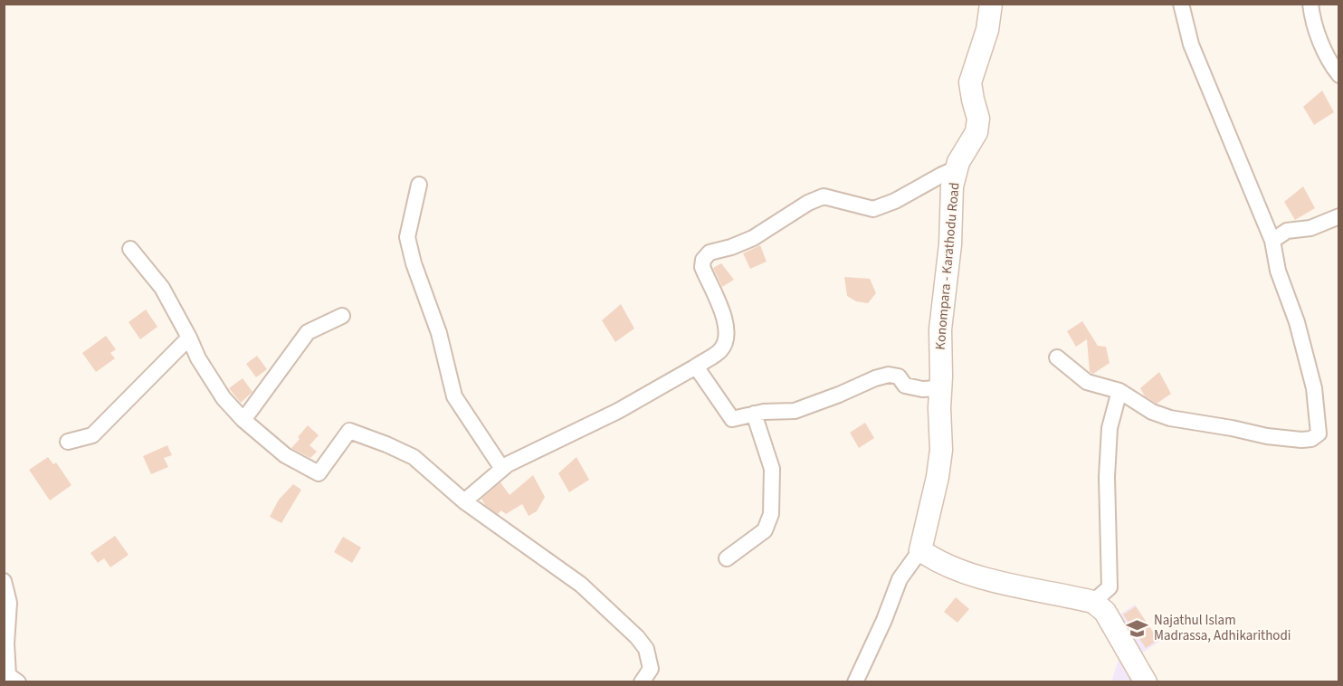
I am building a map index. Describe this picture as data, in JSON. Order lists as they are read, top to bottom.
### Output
{
  "streets": {
    "main road": ["Konompara - Karathodu Road"]
  },
  "places": {
    "school or university": ["Najathul Islam Madrassa, Adhikarithodi"]
  }
}
